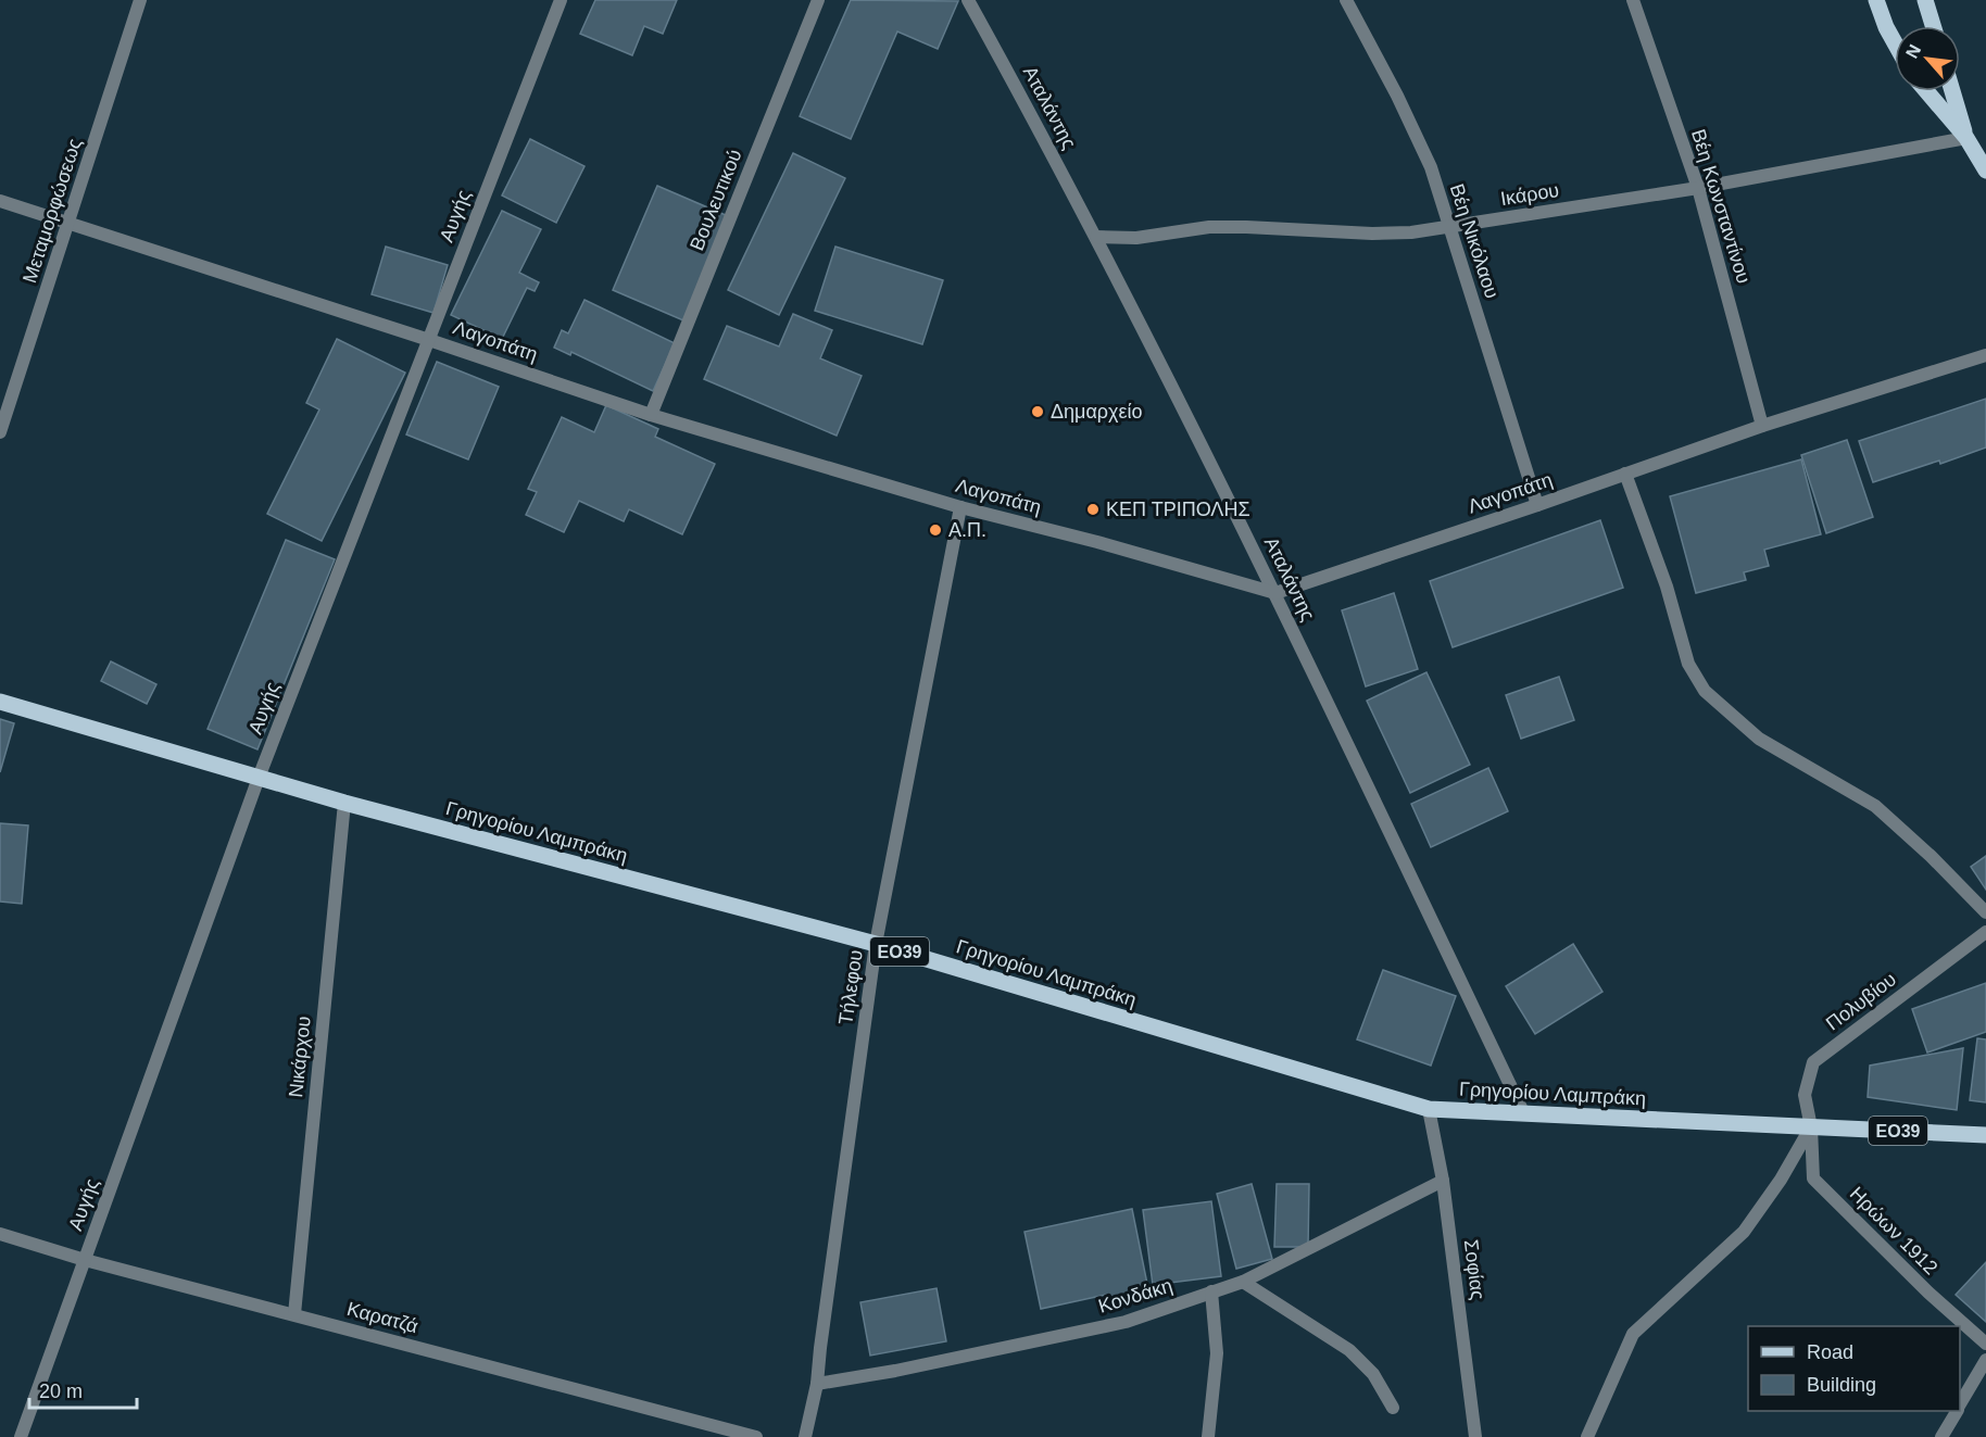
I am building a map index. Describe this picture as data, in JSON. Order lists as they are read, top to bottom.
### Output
{
  "streets": {
    "main road": ["Γρηγορίου Λαμπράκη", "ΕΟ39"],
    "street": [
      "Αταλάντης",
      "Ικάρου",
      "Βουλευτικού",
      "Βέη Κωνσταντίνου",
      "Μεταμορφώσεως",
      "Αυγής",
      "Βέη Νικόλαου",
      "Λαγοπάτη",
      "Τήλεφου",
      "Πολυβίου",
      "Νικάρχου",
      "Ηρώων 1912",
      "Σοφίας",
      "Κονδάκη",
      "Καρατζά"
    ]
  },
  "crossings": [
    ["Αταλάντης", "Ικάρου"],
    ["Αταλάντης", "Λαγοπάτη"],
    ["Αταλάντης", "Γρηγορίου Λαμπράκη"],
    ["Ικάρου", "Βέη Κωνσταντίνου"],
    ["Ικάρου", "Βέη Νικόλαου"],
    ["Βουλευτικού", "Λαγοπάτη"],
    ["Βέη Κωνσταντίνου", "Λαγοπάτη"],
    ["Μεταμορφώσεως", "Λαγοπάτη"],
    ["Αυγής", "Λαγοπάτη"],
    ["Αυγής", "Γρηγορίου Λαμπράκη"],
    ["Αυγής", "Καρατζά"],
    ["Βέη Νικόλαου", "Λαγοπάτη"],
    ["Λαγοπάτη", "Τήλεφου"],
    ["Γρηγορίου Λαμπράκη", "Τήλεφου"],
    ["Γρηγορίου Λαμπράκη", "Πολυβίου"],
    ["Γρηγορίου Λαμπράκη", "Νικάρχου"],
    ["Γρηγορίου Λαμπράκη", "Ηρώων 1912"],
    ["Γρηγορίου Λαμπράκη", "Σοφίας"],
    ["Τήλεφου", "Κονδάκη"],
    ["Πολυβίου", "Ηρώων 1912"],
    ["Νικάρχου", "Καρατζά"],
    ["Σοφίας", "Κονδάκη"]
  ],
  "places": ["Δημαρχείο", "ΚΕΠ ΤΡΙΠΟΛΗΣ", "Α.Π."],
  "legend": ["Road", "Building"],
  "scale_bar": "20 m",
  "north": "top left"
}
